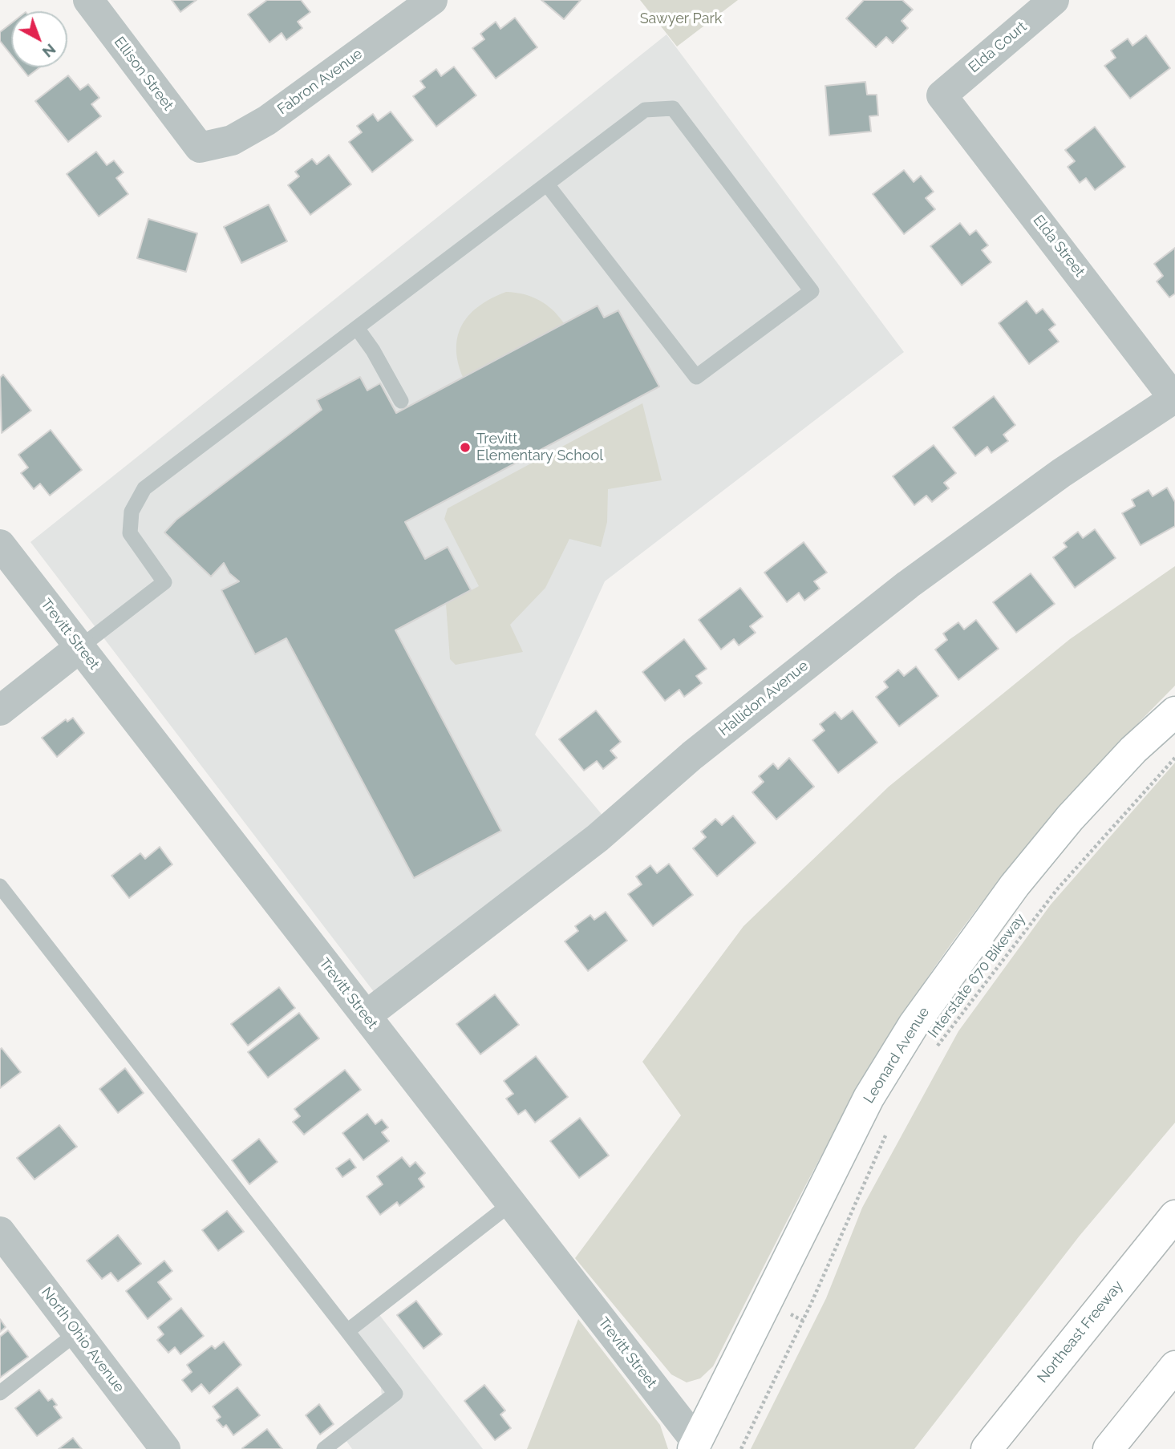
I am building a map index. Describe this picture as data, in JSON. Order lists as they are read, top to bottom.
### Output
{
  "streets": {
    "main road": ["Leonard Avenue", "Northeast Freeway"],
    "street": [
      "Elda Court",
      "Ellison Street",
      "Fabron Avenue",
      "Elda Street",
      "Trevitt Street",
      "Hallidon Avenue",
      "North Ohio Avenue"
    ],
    "path": ["Interstate 670 Bikeway"]
  },
  "crossings": [
    ["Elda Court", "Elda Street"],
    ["Ellison Street", "Fabron Avenue"],
    ["Elda Street", "Hallidon Avenue"],
    ["Trevitt Street", "Hallidon Avenue"],
    ["Trevitt Street", "Leonard Avenue"]
  ],
  "parks": ["Sawyer Park"],
  "places": ["Trevitt Elementary School"],
  "north": "bottom right"
}
